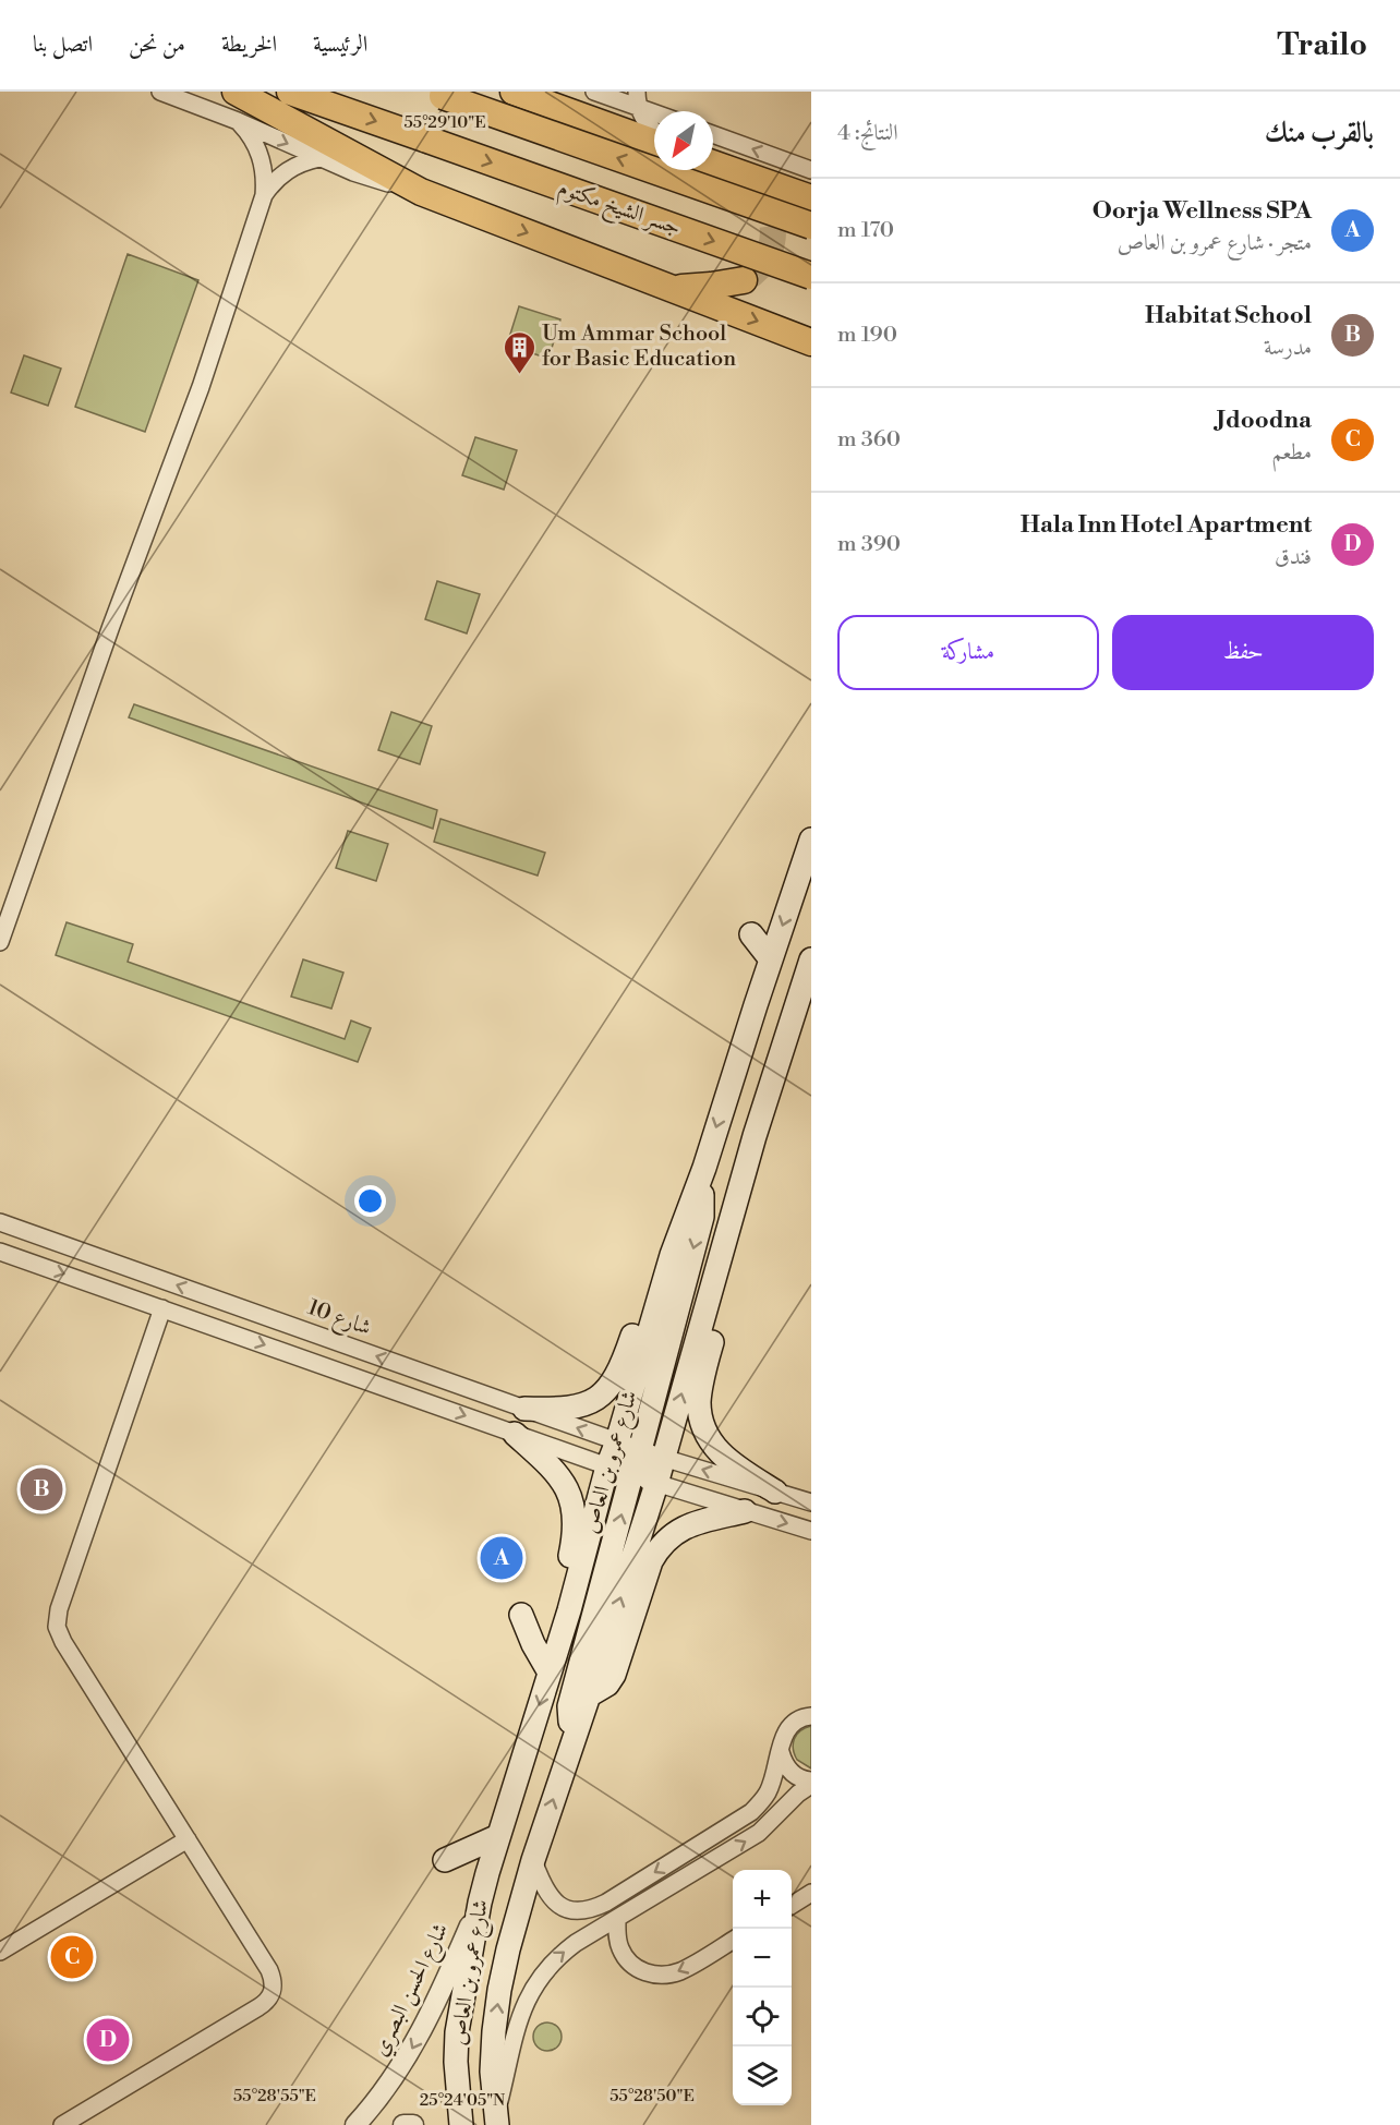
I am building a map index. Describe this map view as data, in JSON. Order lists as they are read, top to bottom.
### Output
{
  "streets": {
    "main road": ["جسر الشيخ مكتوم", "شارع عمرو بن العاص"],
    "street": ["شارع 10", "شارع الحسن البصري"]
  },
  "crossings": [
    ["شارع 10", "شارع عمرو بن العاص"],
    ["شارع عمرو بن العاص", "شارع الحسن البصري"]
  ],
  "places": {
    "building": ["Um Ammar School for Basic Education"]
  },
  "north": "bottom left",
  "page": {
    "header": "Trailo",
    "nav": [
      "الرئيسية",
      "الخريطة",
      "من نحن",
      "اتصل بنا"
    ],
    "heading": ["بالقرب منك", "النتائج: 4"],
    "list": [
      {
        "mark": "A",
        "name": "Oorja Wellness SPA",
        "note": "متجر · شارع عمرو بن العاص",
        "value": "170 m"
      },
      {
        "mark": "B",
        "name": "Habitat School",
        "note": "مدرسة",
        "value": "190 m"
      },
      {
        "mark": "C",
        "name": "Jdoodna",
        "note": "مطعم",
        "value": "360 m"
      },
      {
        "mark": "D",
        "name": "Hala Inn Hotel Apartment",
        "note": "فندق",
        "value": "390 m"
      }
    ],
    "buttons": ["حفظ", "مشاركة"],
    "pins": [
      "B",
      "A",
      "C",
      "D"
    ],
    "map_buttons": ["+", "−"]
  },
  "coordinates": [
    "55°29'10\"E",
    "55°28'55\"E",
    "55°28'50\"E",
    "25°24'05\"N"
  ]
}
